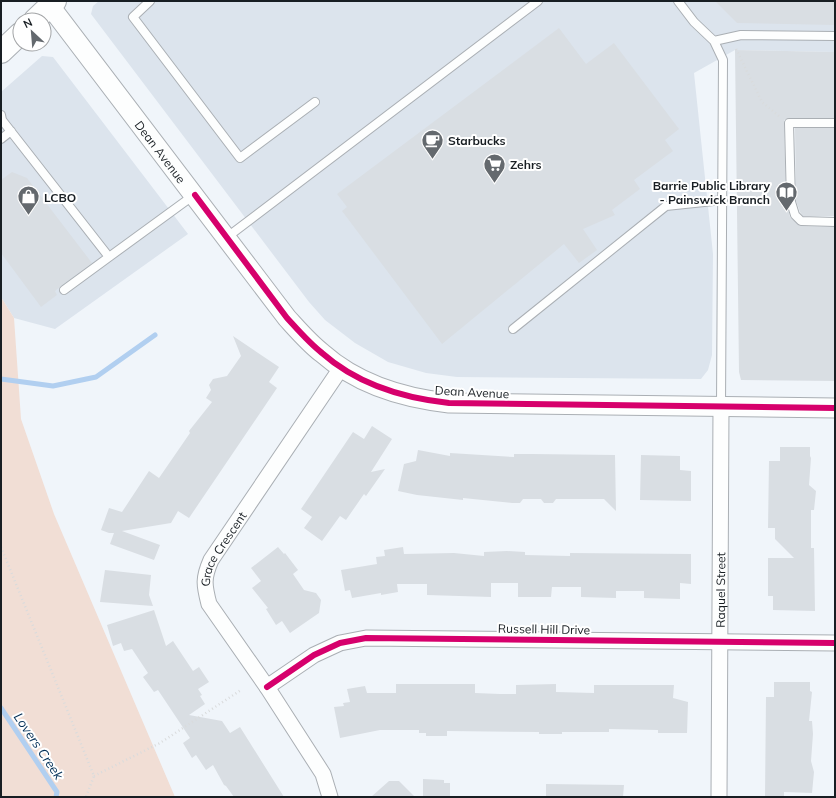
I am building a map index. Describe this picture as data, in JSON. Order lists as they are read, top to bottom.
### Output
{
  "streets": {
    "street": [
      "Dean Avenue",
      "Grace Crescent",
      "Raquel Street",
      "Russell Hill Drive"
    ]
  },
  "crossings": [
    ["Dean Avenue", "Grace Crescent"],
    ["Dean Avenue", "Raquel Street"],
    ["Grace Crescent", "Russell Hill Drive"],
    ["Raquel Street", "Russell Hill Drive"]
  ],
  "water": ["Lovers Creek"],
  "places": {
    "cafe": ["Starbucks"],
    "supermarket": ["Zehrs"],
    "library": ["Barrie Public Library - Painswick Branch"],
    "shop": ["LCBO"]
  },
  "north": "top left"
}
